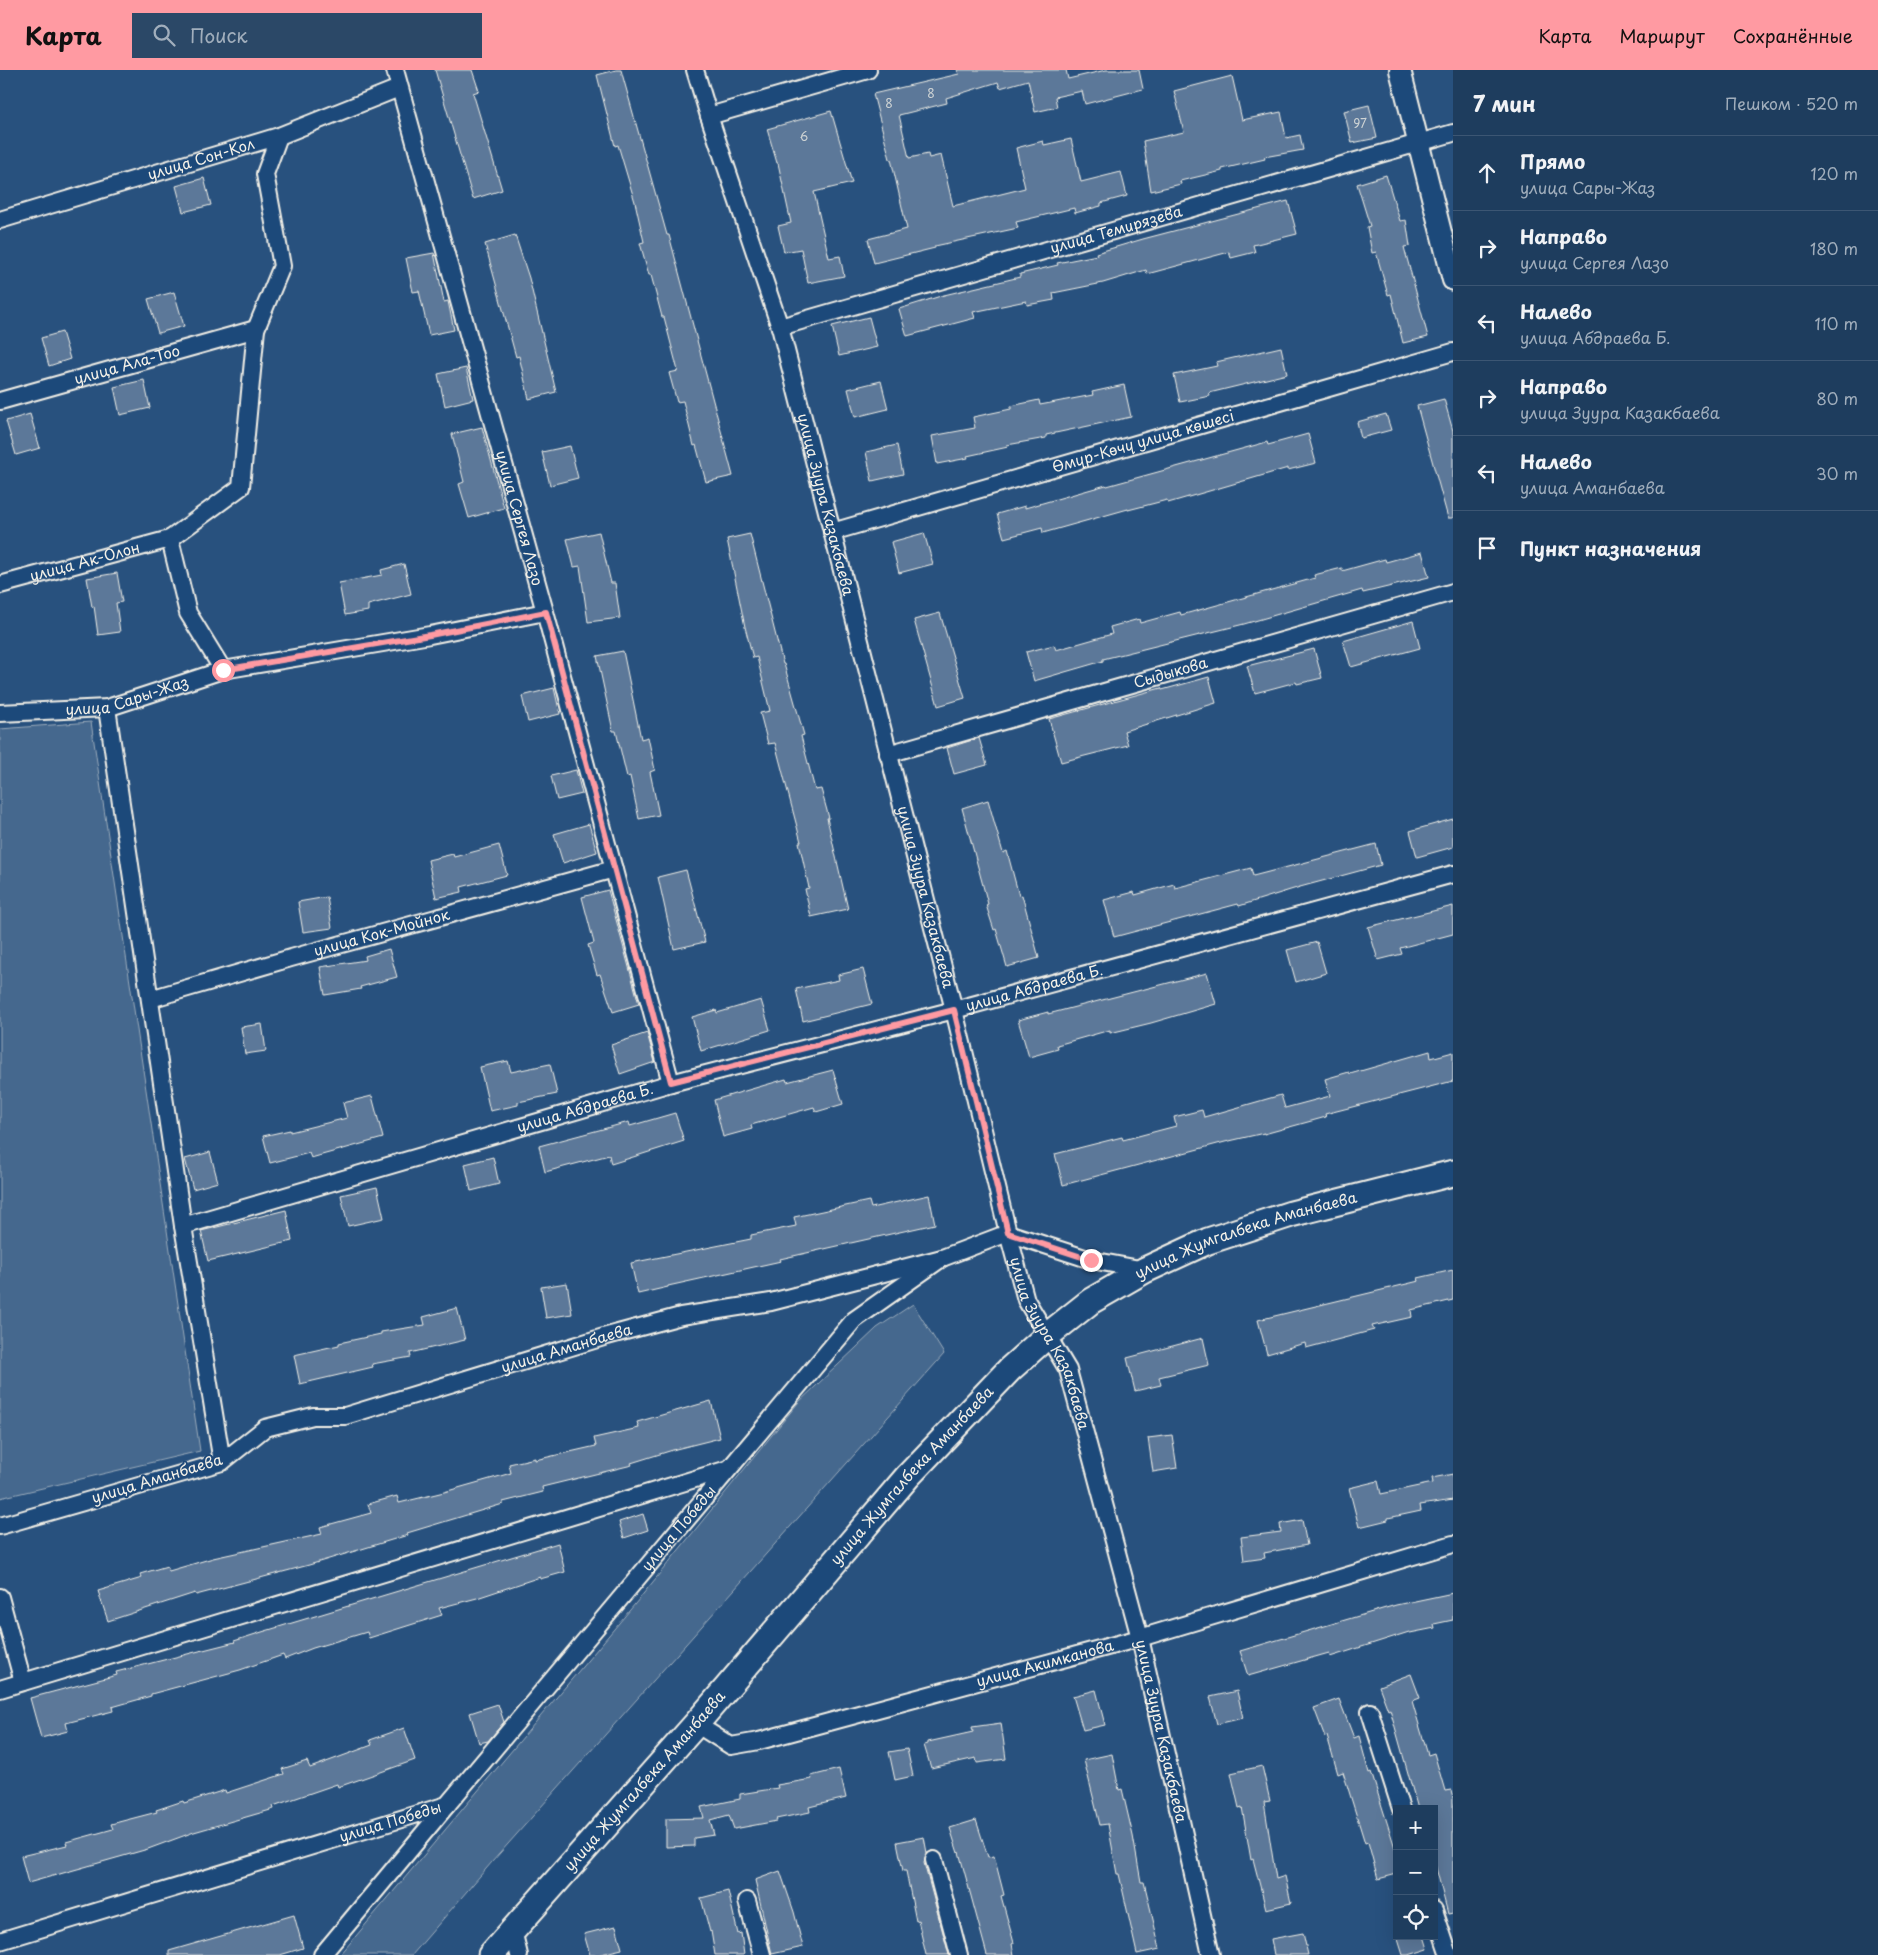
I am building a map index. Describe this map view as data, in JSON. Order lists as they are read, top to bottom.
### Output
{
  "streets": {
    "main road": ["улица Жумгалбека Аманбаева"],
    "street": [
      "улица Сон-Кол",
      "улица Темирязева",
      "улица Ала-Тоо",
      "Өмүр-Көчү улица көшесі",
      "улица Зуура Казакбаева",
      "улица Сергея Лазо",
      "улица Ак-Олон",
      "Сыдыкова",
      "улица Сары-Жаз",
      "улица Кок-Мойнок",
      "улица Абдраева Б.",
      "улица Аманбаева",
      "улица Победы",
      "улица Акимканова"
    ]
  },
  "crossings": [
    ["улица Сон-Кол", "улица Сергея Лазо"],
    ["улица Темирязева", "улица Зуура Казакбаева"],
    ["Өмүр-Көчү улица көшесі", "улица Зуура Казакбаева"],
    ["улица Зуура Казакбаева", "Сыдыкова"],
    ["улица Зуура Казакбаева", "улица Абдраева Б."],
    ["улица Зуура Казакбаева", "улица Жумгалбека Аманбаева"],
    ["улица Зуура Казакбаева", "улица Аманбаева"],
    ["улица Зуура Казакбаева", "улица Акимканова"],
    ["улица Сергея Лазо", "улица Сары-Жаз"],
    ["улица Сергея Лазо", "улица Кок-Мойнок"],
    ["улица Сергея Лазо", "улица Абдраева Б."],
    ["улица Жумгалбека Аманбаева", "улица Акимканова"],
    ["улица Аманбаева", "улица Победы"]
  ],
  "house_numbers": [
    "8",
    "8",
    "97",
    "6"
  ],
  "page": {
    "header": "Карта",
    "search": "Поиск",
    "nav": ["Карта", "Маршрут", "Сохранённые"],
    "heading": ["7 мин", "Пешком · 520 m"],
    "list": [
      ["Прямо", "улица Сары-Жаз", "120 m"],
      ["Направо", "улица Сергея Лазо", "180 m"],
      ["Налево", "улица Абдраева Б.", "110 m"],
      ["Направо", "улица Зуура Казакбаева", "80 m"],
      ["Налево", "улица Аманбаева", "30 m"],
      "Пункт назначения"
    ],
    "map_buttons": ["+", "−"]
  }
}
